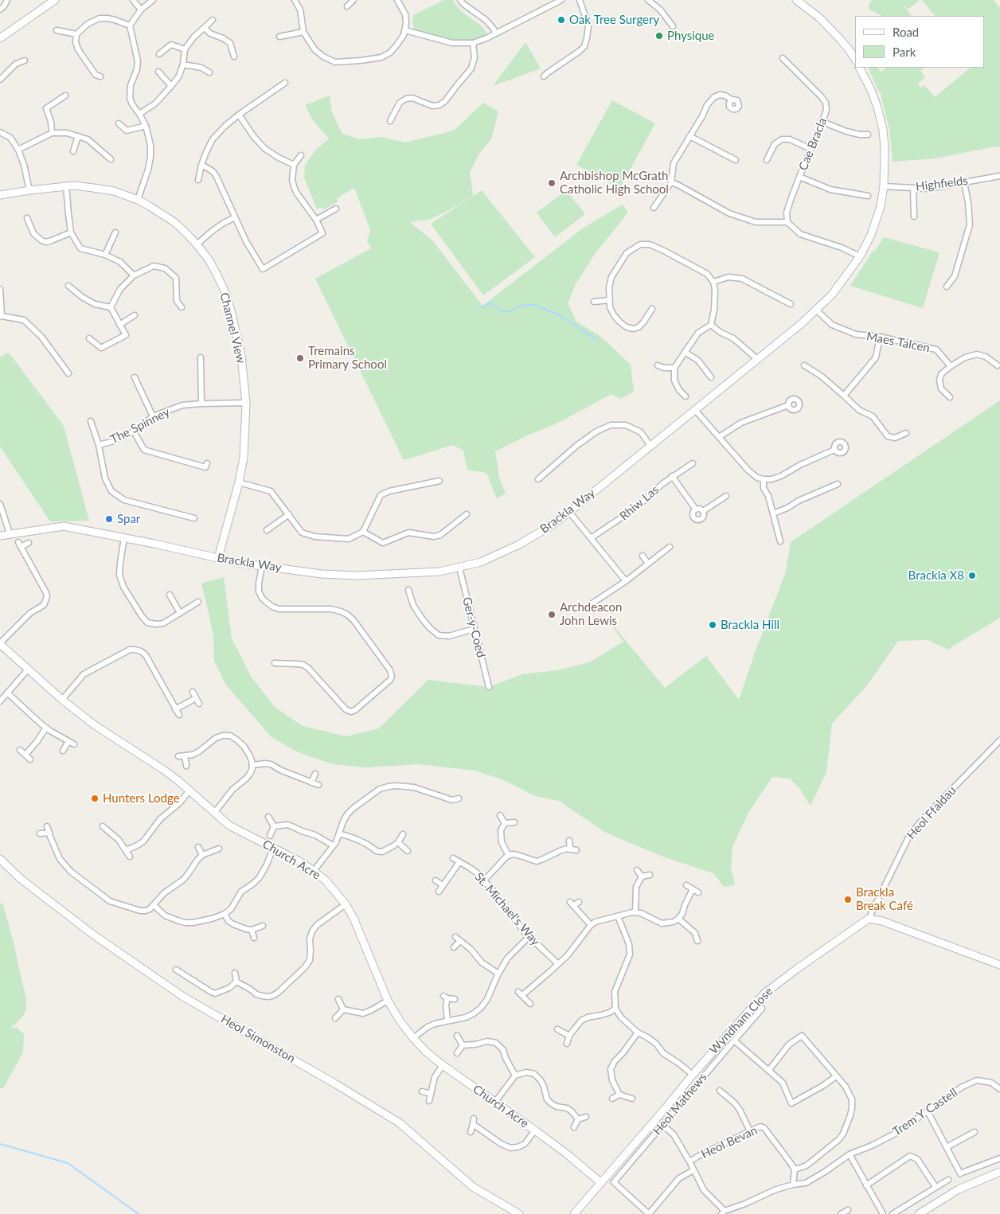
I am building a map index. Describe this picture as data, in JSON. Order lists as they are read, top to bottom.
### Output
{
  "streets": {
    "street": [
      "Cae Bracla",
      "Highfields",
      "Channel View",
      "Maes Talcen",
      "The Spinney",
      "Rhiw Las",
      "Brackla Way",
      "Ger-y-Coed",
      "Heol Ffaldau",
      "Church Acre",
      "St. Michael's Way",
      "Wyndham Close",
      "Heol Simonston",
      "Heol Mathews",
      "Trem Y Castell",
      "Heol Bevan"
    ]
  },
  "crossings": [
    ["Highfields", "Brackla Way"],
    ["Channel View", "The Spinney"],
    ["Channel View", "Brackla Way"],
    ["Maes Talcen", "Brackla Way"],
    ["Brackla Way", "Ger-y-Coed"],
    ["Heol Ffaldau", "Wyndham Close"],
    ["Church Acre", "Wyndham Close"],
    ["Trem Y Castell", "Heol Bevan"]
  ],
  "places": [
    "Oak Tree Surgery",
    "Physique",
    "Archbishop McGrath Catholic High School",
    "Tremains Primary School",
    "Spar",
    "Brackla X8",
    "Archdeacon John Lewis",
    "Brackla Hill",
    "Hunters Lodge",
    "Brackla Break Café"
  ],
  "legend": ["Road", "Park"]
}
